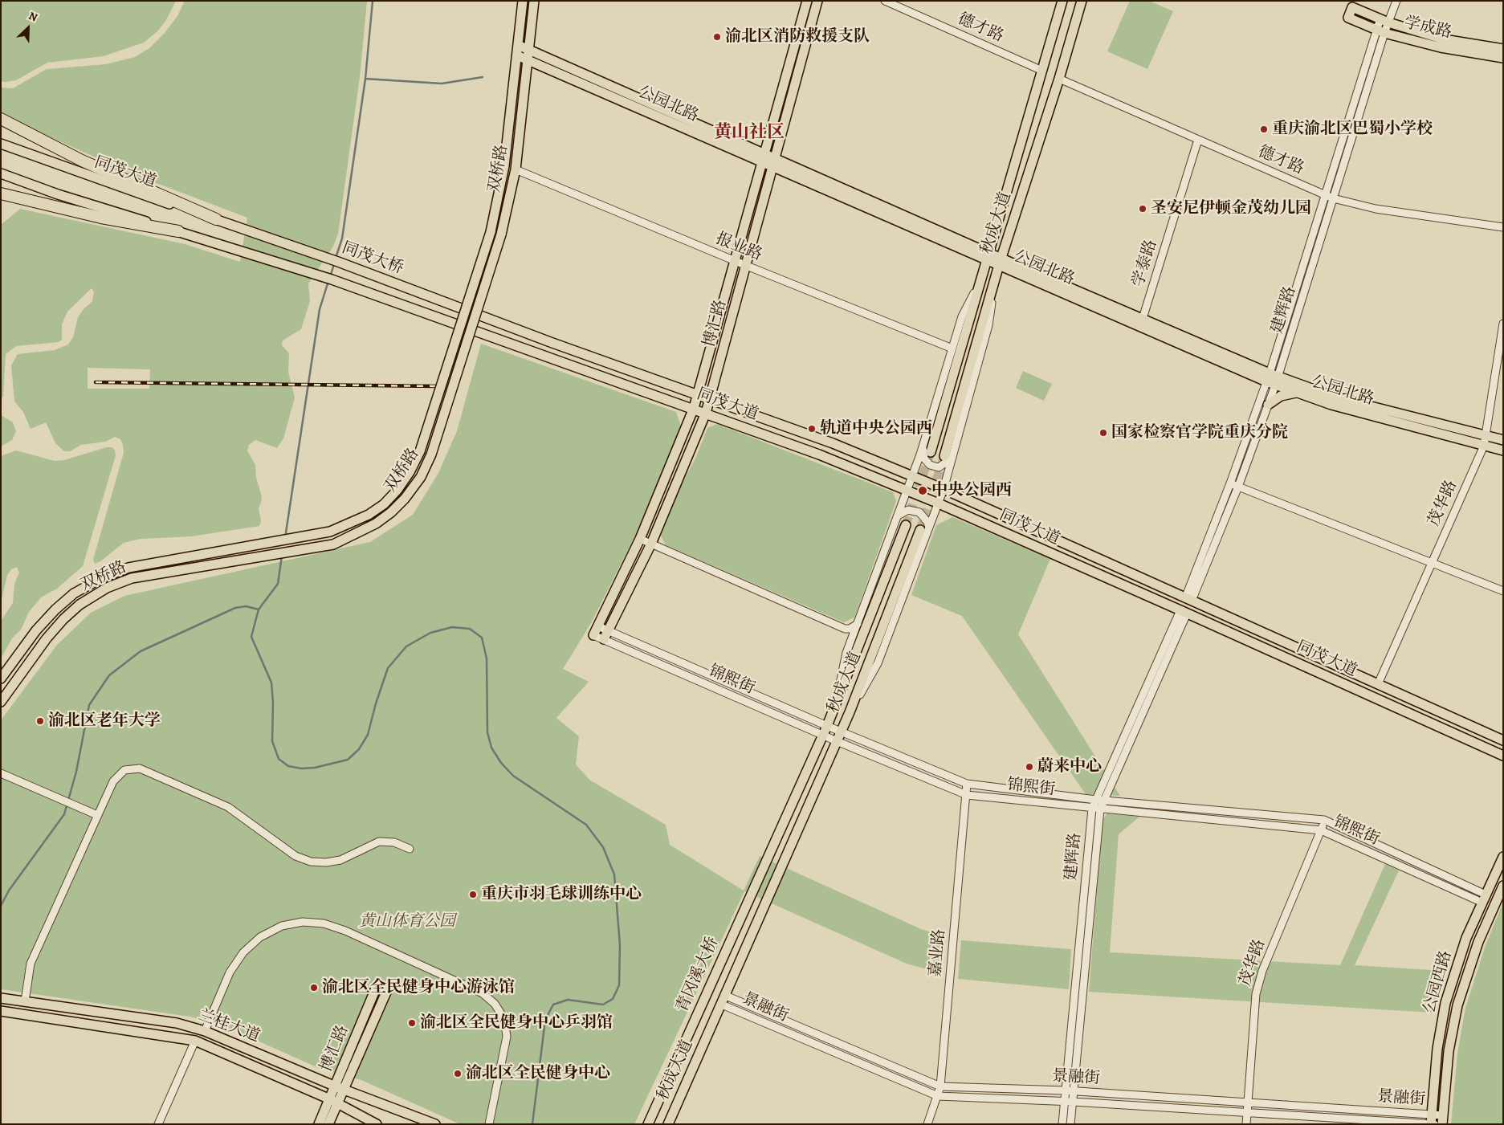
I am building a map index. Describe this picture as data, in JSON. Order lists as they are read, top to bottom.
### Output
{
  "streets": {
    "main road": [
      "学成路",
      "公园北路",
      "双桥路",
      "同茂大道",
      "秋成大道",
      "同茂大桥",
      "博汇路",
      "青冈溪大桥",
      "公园西路",
      "兰桂大道"
    ],
    "street": [
      "德才路",
      "报业路",
      "学泰路",
      "建辉路",
      "茂华路",
      "锦熙街",
      "嘉业路",
      "景融街"
    ]
  },
  "crossings": [
    ["德才路", "秋成大道"],
    ["德才路", "学泰路"],
    ["德才路", "建辉路"],
    ["学成路", "建辉路"],
    ["公园北路", "双桥路"],
    ["公园北路", "秋成大道"],
    ["公园北路", "学泰路"],
    ["公园北路", "建辉路"],
    ["公园北路", "博汇路"],
    ["公园北路", "茂华路"],
    ["双桥路", "报业路"],
    ["同茂大道", "同茂大桥"],
    ["同茂大道", "建辉路"],
    ["同茂大道", "博汇路"],
    ["同茂大道", "茂华路"],
    ["秋成大道", "锦熙街"],
    ["秋成大道", "青冈溪大桥"],
    ["秋成大道", "景融街"],
    ["报业路", "博汇路"],
    ["建辉路", "锦熙街"],
    ["建辉路", "景融街"],
    ["博汇路", "锦熙街"],
    ["博汇路", "兰桂大道"],
    ["茂华路", "锦熙街"],
    ["茂华路", "景融街"],
    ["锦熙街", "嘉业路"],
    ["锦熙街", "公园西路"],
    ["嘉业路", "景融街"],
    ["公园西路", "景融街"]
  ],
  "districts": ["黄山社区"],
  "parks": ["黄山体育公园"],
  "places": [
    "渝北区消防救援支队",
    "重庆渝北区巴蜀小学校",
    "圣安尼伊顿金茂幼儿园",
    "轨道中央公园西",
    "国家检察官学院重庆分院",
    "中央公园西",
    "渝北区老年大学",
    "蔚来中心",
    "重庆市羽毛球训练中心",
    "渝北区全民健身中心游泳馆",
    "渝北区全民健身中心乒羽馆",
    "渝北区全民健身中心"
  ],
  "north": "top right"
}
